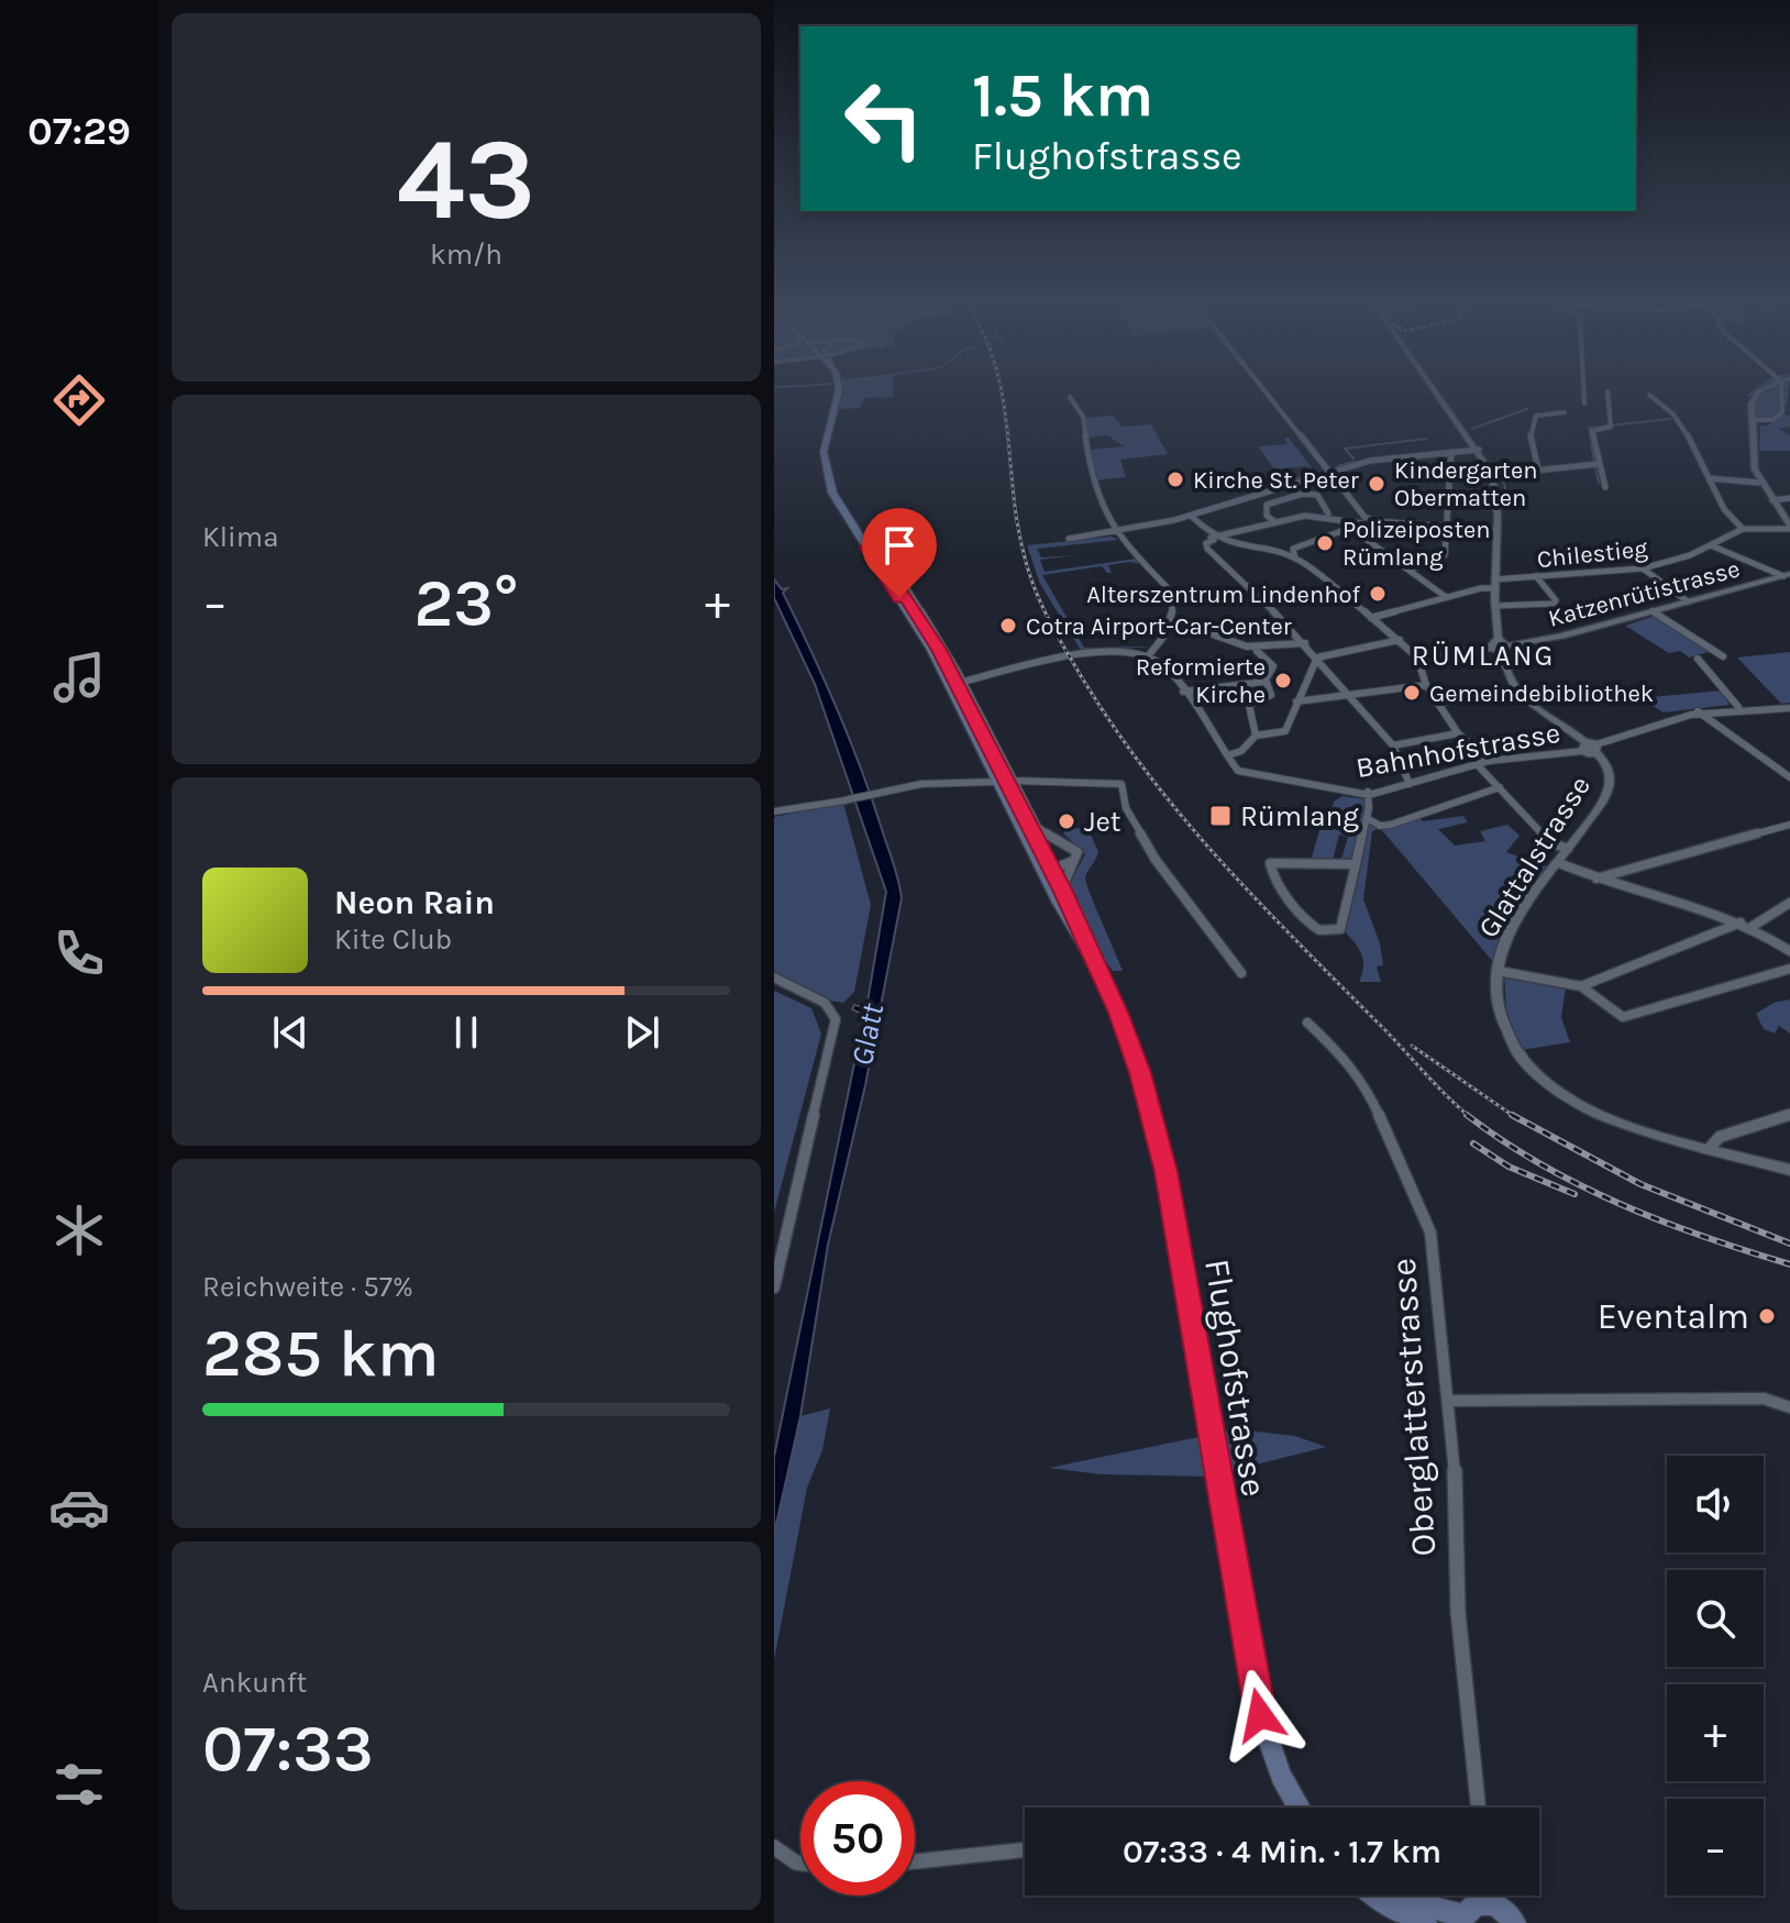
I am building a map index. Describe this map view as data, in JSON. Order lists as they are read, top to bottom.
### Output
{
  "streets": {
    "main road": ["Flughofstrasse"],
    "street": [
      "Chilestieg",
      "Katzenrütistrasse",
      "Bahnhofstrasse",
      "Glattalstrasse",
      "Oberglatterstrasse"
    ]
  },
  "crossings": [
    ["Bahnhofstrasse", "Glattalstrasse"]
  ],
  "districts": ["RÜMLANG"],
  "water": ["Glatt"],
  "places": {
    "other": [
      "Kirche St. Peter",
      "Kindergarten Obermatten",
      "Polizeiposten Rümlang",
      "Alterszentrum Lindenhof",
      "Cotra Airport-Car-Center",
      "Reformierte Kirche",
      "Gemeindebibliothek",
      "Jet",
      "Eventalm"
    ],
    "transit": ["Rümlang"]
  },
  "page": {
    "tabs": "07:29",
    "tile": [
      ["43", "km/h"],
      "Klima",
      ["Reichweite · 57%", "285 km"],
      ["Ankunft", "07:33"]
    ],
    "turn": ["1.5 km", "Flughofstrasse"],
    "heat": ["−", "23°", "+"],
    "song": ["Neon Rain", "Kite Club"],
    "map_buttons": ["+", "−"],
    "limit": "50",
    "trip": "07:33 · 4 Min. · 1.7 km"
  }
}
